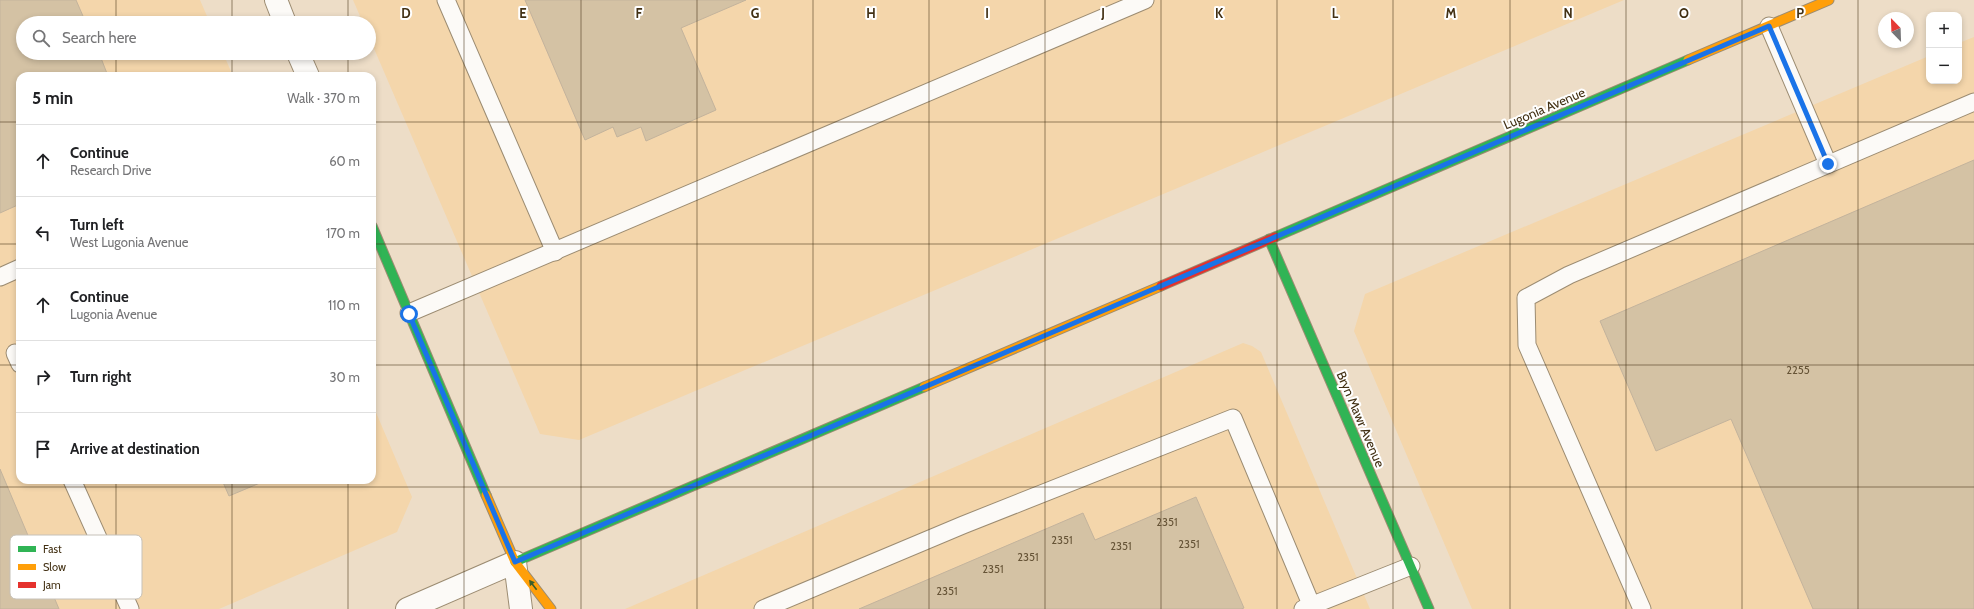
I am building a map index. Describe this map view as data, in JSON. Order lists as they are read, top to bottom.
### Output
{
  "streets": {
    "street": ["Lugonia Avenue", "Bryn Mawr Avenue"]
  },
  "crossings": [
    ["Lugonia Avenue", "Bryn Mawr Avenue"]
  ],
  "house_numbers": [
    "2255",
    "2351",
    "2351",
    "2351",
    "2351",
    "2351",
    "2351",
    "2351"
  ],
  "legend": ["Fast", "Slow", "Jam"],
  "north": "top left",
  "page": {
    "map_buttons": ["+", "−"],
    "search": "Search here",
    "heading": ["5 min", "Walk · 370 m"],
    "list": [
      ["Continue", "Research Drive", "60 m"],
      ["Turn left", "West Lugonia Avenue", "170 m"],
      ["Continue", "Lugonia Avenue", "110 m"],
      ["Turn right", "30 m"],
      "Arrive at destination"
    ]
  },
  "grid": {
    "columns": [
      "D",
      "E",
      "F",
      "G",
      "H",
      "I",
      "J",
      "K",
      "L",
      "M",
      "N",
      "O",
      "P"
    ]
  }
}
